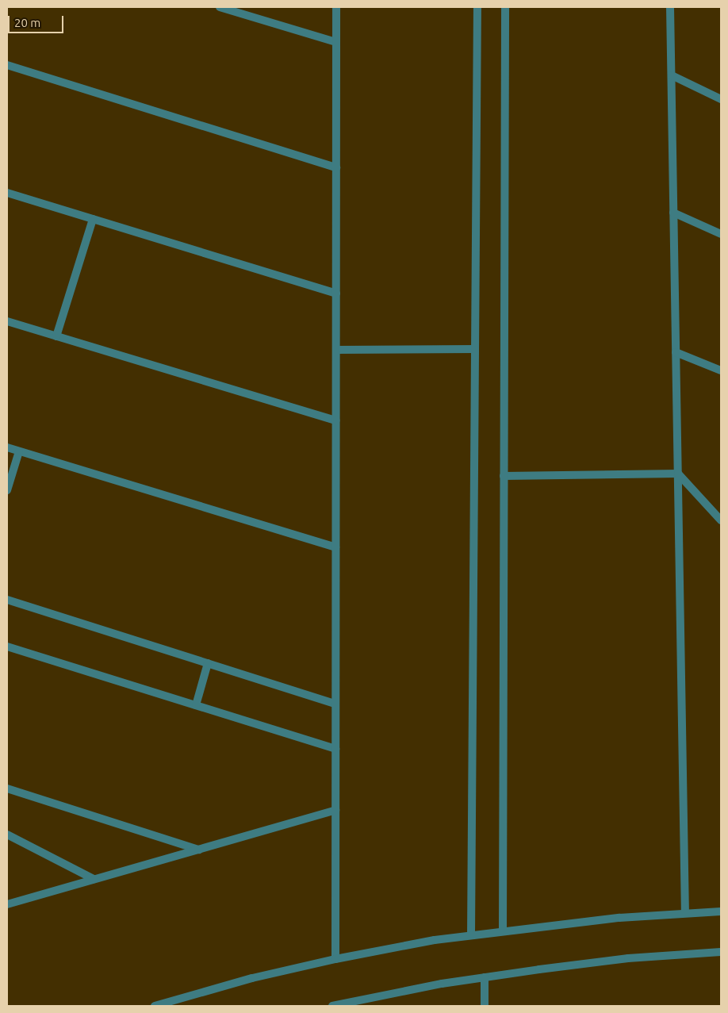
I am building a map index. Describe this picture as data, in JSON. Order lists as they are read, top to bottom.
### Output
{
  "scale_bar": "20 m"
}
